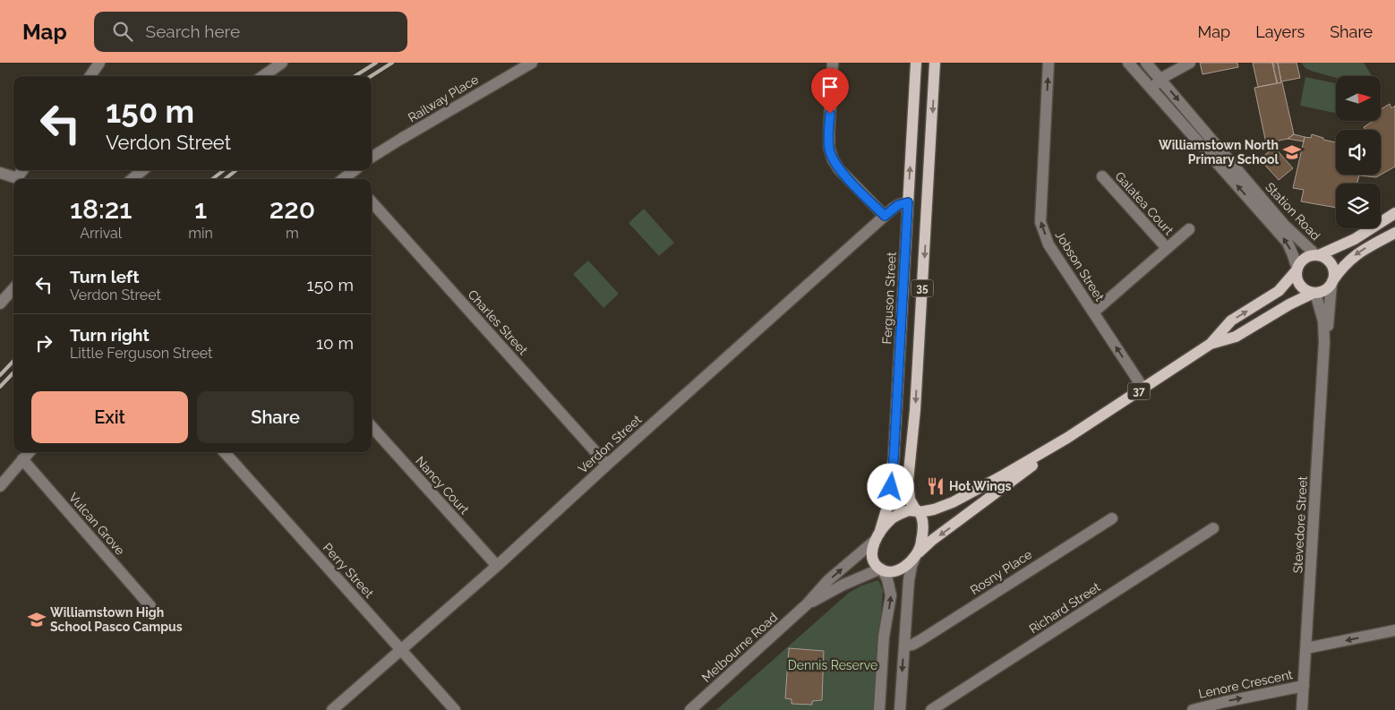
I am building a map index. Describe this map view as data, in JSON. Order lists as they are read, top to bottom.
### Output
{
  "streets": {
    "main road": ["35", "Ferguson Street", "37"],
    "street": [
      "Railway Place",
      "Galatea Court",
      "Station Road",
      "Jobson Street",
      "Charles Street",
      "Verdon Street",
      "Nancy Court",
      "Vulcan Grove",
      "Stevedore Street",
      "Perry Street",
      "Rosny Place",
      "Richard Street",
      "Melbourne Road",
      "Lenore Crescent"
    ]
  },
  "crossings": [
    ["Galatea Court", "Jobson Street"],
    ["Station Road", "37"],
    ["Station Road", "Stevedore Street"],
    ["Jobson Street", "37"],
    ["35", "Ferguson Street"],
    ["35", "37"],
    ["35", "Rosny Place"],
    ["35", "Melbourne Road"],
    ["Ferguson Street", "37"],
    ["Ferguson Street", "Verdon Street"],
    ["Ferguson Street", "Melbourne Road"],
    ["Charles Street", "Verdon Street"],
    ["37", "Stevedore Street"],
    ["37", "Melbourne Road"],
    ["Verdon Street", "Nancy Court"],
    ["Verdon Street", "Perry Street"],
    ["Stevedore Street", "Lenore Crescent"]
  ],
  "one_way": ["Jobson Street", "Lenore Crescent"],
  "parks": ["Dennis Reserve"],
  "places": {
    "school or university": ["Williamstown North Primary School", "Williamstown High School Pasco Campus"],
    "restaurant": ["Hot Wings"]
  },
  "north": "right",
  "page": {
    "header": "Map",
    "search": "Search here",
    "nav": ["Map", "Layers", "Share"],
    "turn": ["150 m", "Verdon Street"],
    "eta": [
      "18:21",
      "Arrival",
      "1",
      "min",
      "220",
      "m"
    ],
    "list": [
      {
        "name": "Turn left",
        "note": "Verdon Street",
        "value": "150 m"
      },
      {
        "name": "Turn right",
        "note": "Little Ferguson Street",
        "value": "10 m"
      }
    ],
    "buttons": ["Exit", "Share"]
  }
}
